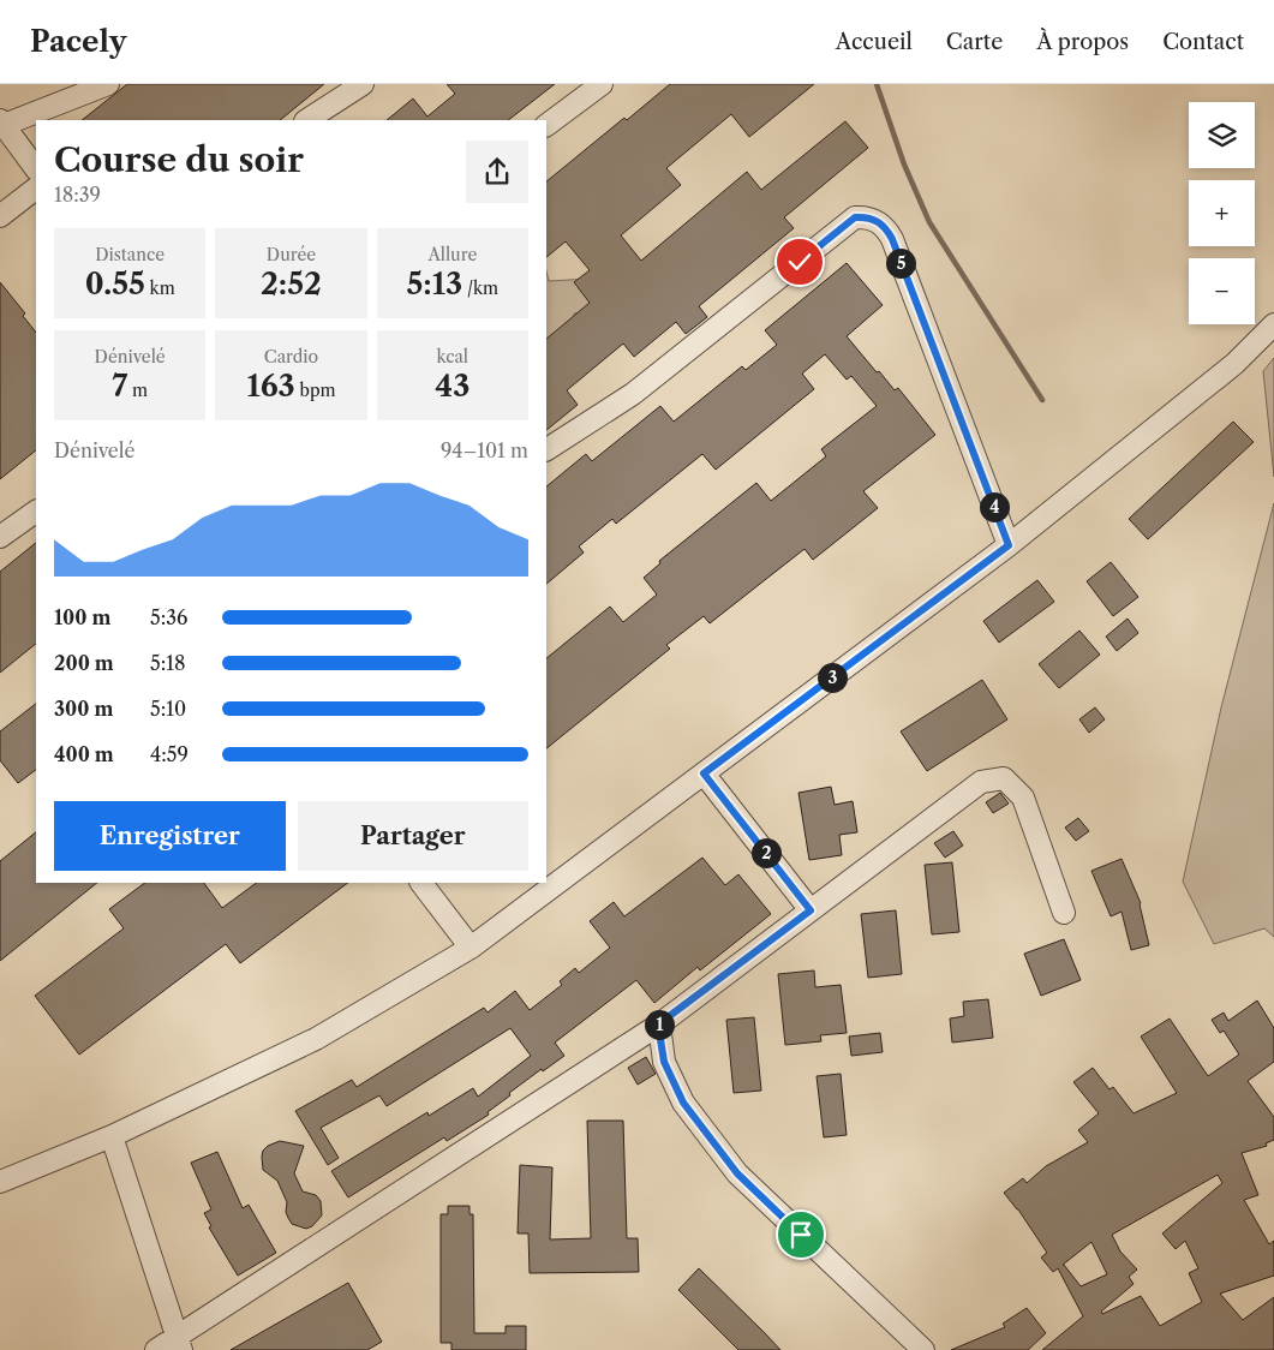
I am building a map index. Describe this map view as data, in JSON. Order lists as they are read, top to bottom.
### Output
{
  "page": {
    "header": "Pacely",
    "nav": [
      "Accueil",
      "Carte",
      "À propos",
      "Contact"
    ],
    "map_buttons": ["+", "−"],
    "heading": ["Course du soir", "18:39"],
    "stats": [
      ["Distance", "0.55 km"],
      ["Durée", "2:52"],
      ["Allure", "5:13 /km"],
      ["Dénivelé", "7 m"],
      ["Cardio", "163 bpm"],
      ["kcal", "43"]
    ],
    "pins": [
      "5",
      "4",
      "3",
      "2",
      "1"
    ],
    "chart": ["Dénivelé", "94–101 m"],
    "list": [
      {
        "name": "100 m",
        "note": "5:36"
      },
      {
        "name": "200 m",
        "note": "5:18"
      },
      {
        "name": "300 m",
        "note": "5:10"
      },
      {
        "name": "400 m",
        "note": "4:59"
      }
    ],
    "buttons": ["Enregistrer", "Partager"]
  }
}
